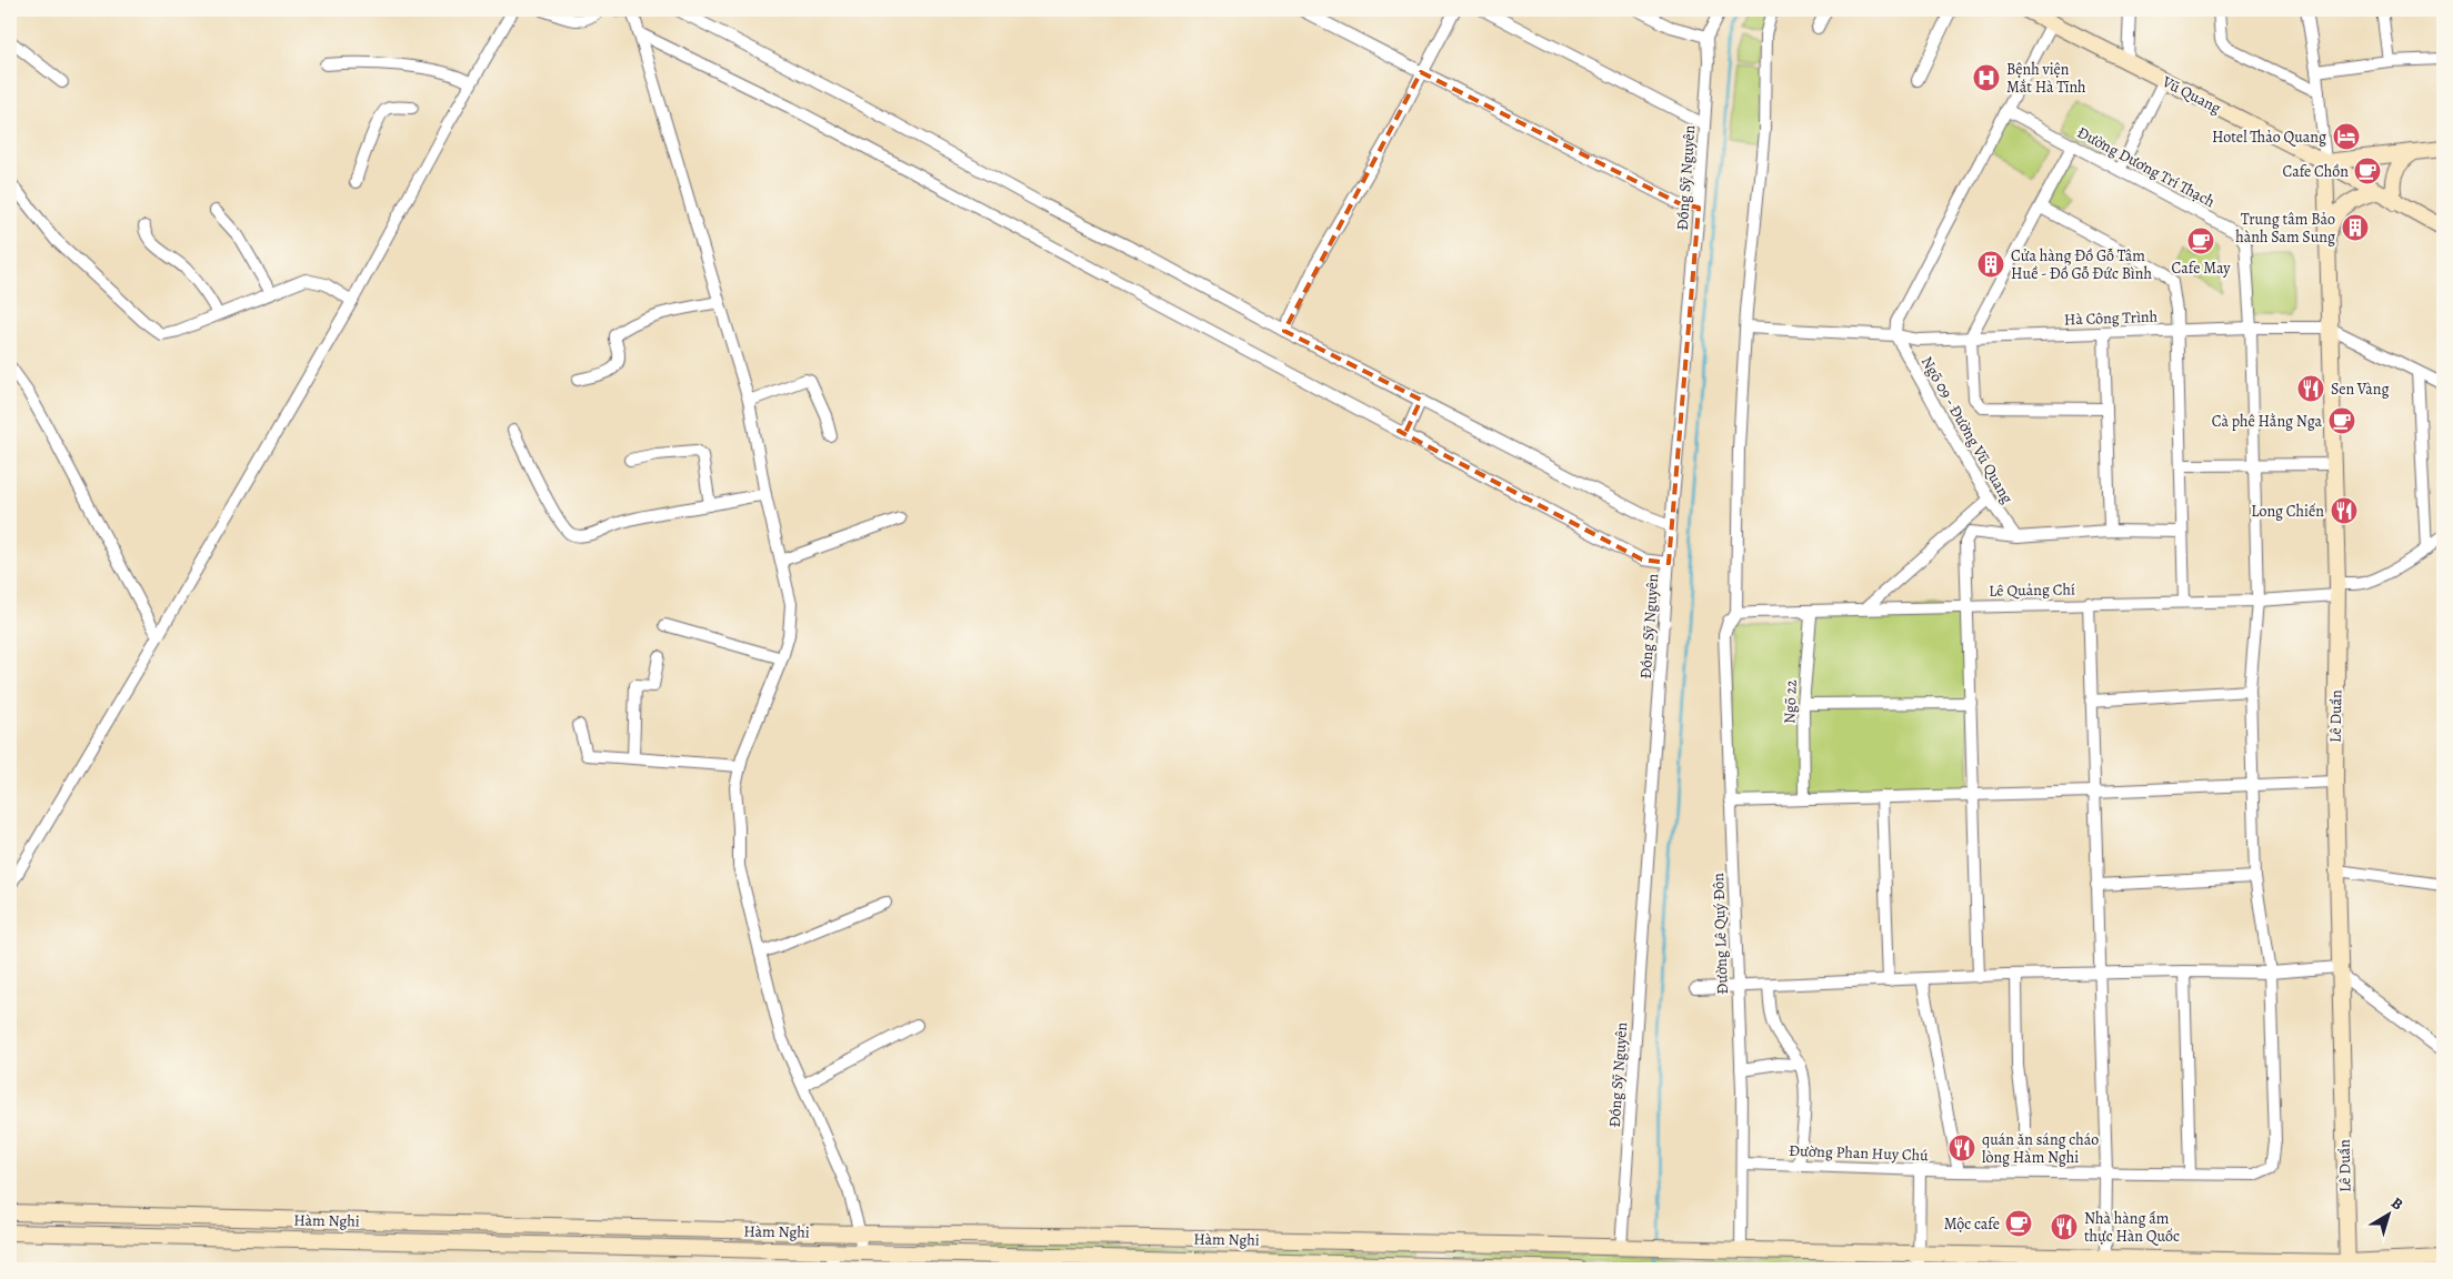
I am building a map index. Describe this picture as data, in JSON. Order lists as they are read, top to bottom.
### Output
{
  "streets": {
    "main road": ["Vũ Quang", "Lê Duẩn", "Hàm Nghi"],
    "street": [
      "Đường Dương Trí Thạch",
      "Đồng Sỹ Nguyên",
      "Hà Công Trình",
      "Ngõ 09 - Đường Vũ Quang",
      "Lê Quảng Chí",
      "Ngõ 22",
      "Đường Lê Quý Đôn",
      "Đường Phan Huy Chú"
    ]
  },
  "crossings": [
    ["Vũ Quang", "Lê Duẩn"],
    ["Đường Dương Trí Thạch", "Hà Công Trình"],
    ["Đường Dương Trí Thạch", "Lê Quảng Chí"],
    ["Đường Dương Trí Thạch", "Đường Phan Huy Chú"],
    ["Đồng Sỹ Nguyên", "Hàm Nghi"],
    ["Hà Công Trình", "Ngõ 09 - Đường Vũ Quang"],
    ["Hà Công Trình", "Lê Duẩn"],
    ["Hà Công Trình", "Đường Lê Quý Đôn"],
    ["Lê Quảng Chí", "Ngõ 22"],
    ["Lê Quảng Chí", "Lê Duẩn"],
    ["Lê Quảng Chí", "Đường Lê Quý Đôn"],
    ["Lê Duẩn", "Hàm Nghi"],
    ["Đường Lê Quý Đôn", "Đường Phan Huy Chú"],
    ["Đường Lê Quý Đôn", "Hàm Nghi"]
  ],
  "places": {
    "hospital": ["Bệnh viện Mắt Hà Tĩnh"],
    "hotel": ["Hotel Thảo Quang"],
    "cafe": [
      "Cafe Chồn",
      "Cafe May",
      "Cà phê Hằng Nga",
      "Mộc cafe"
    ],
    "building": ["Trung tâm Bảo hành Sam Sung", "Cửa hàng Đồ Gỗ Tâm Huề - Đồ Gỗ Đức Bình"],
    "restaurant": [
      "Sen Vàng",
      "Long Chiến",
      "quán ăn sáng cháo lòng Hàm Nghi",
      "Nhà hàng ẩm thực Hàn Quốc"
    ]
  },
  "north": "top right"
}
